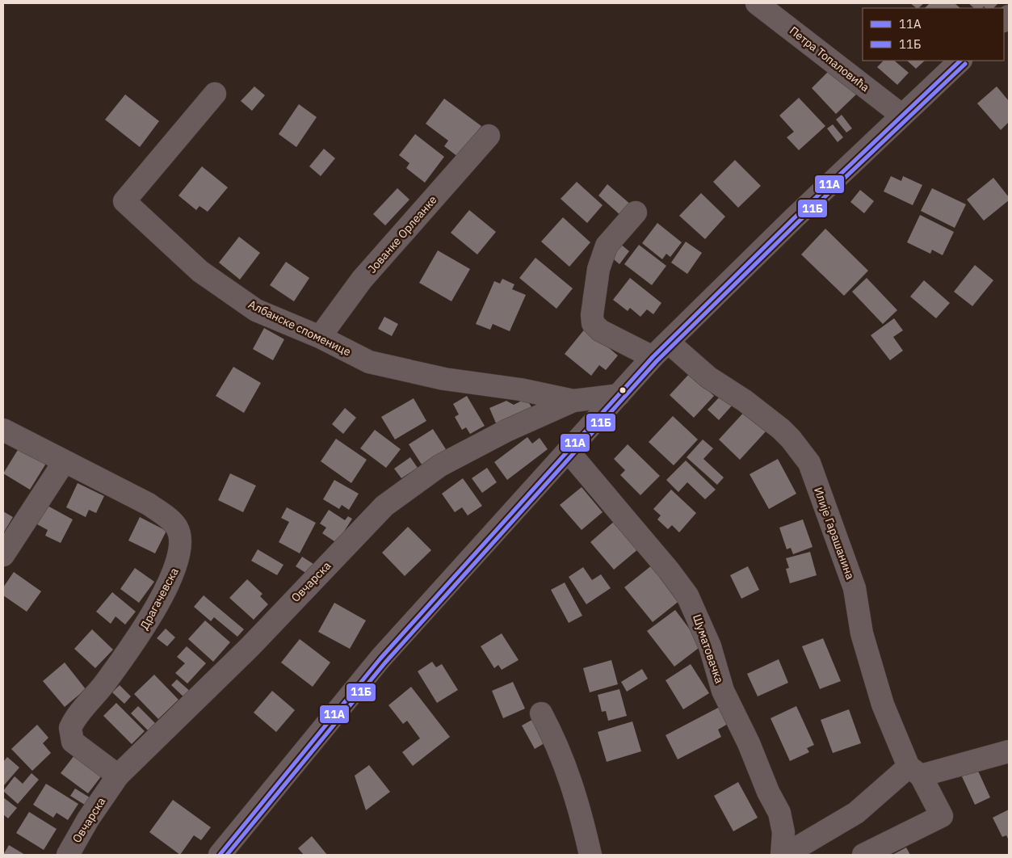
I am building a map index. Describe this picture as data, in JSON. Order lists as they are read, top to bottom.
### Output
{
  "streets": {
    "street": [
      "Петра Топаловића",
      "Јованке Орлеанке",
      "Албанске споменице",
      "Илије Гарашанина",
      "Овчарска",
      "Драгачевска",
      "Шуматовачка"
    ]
  },
  "crossings": [
    ["Јованке Орлеанке", "Албанске споменице"],
    ["Албанске споменице", "Овчарска"],
    ["Овчарска", "Драгачевска"]
  ],
  "lines": ["transit line 11А", "transit line 11Б"],
  "legend": ["11А", "11Б"]
}
